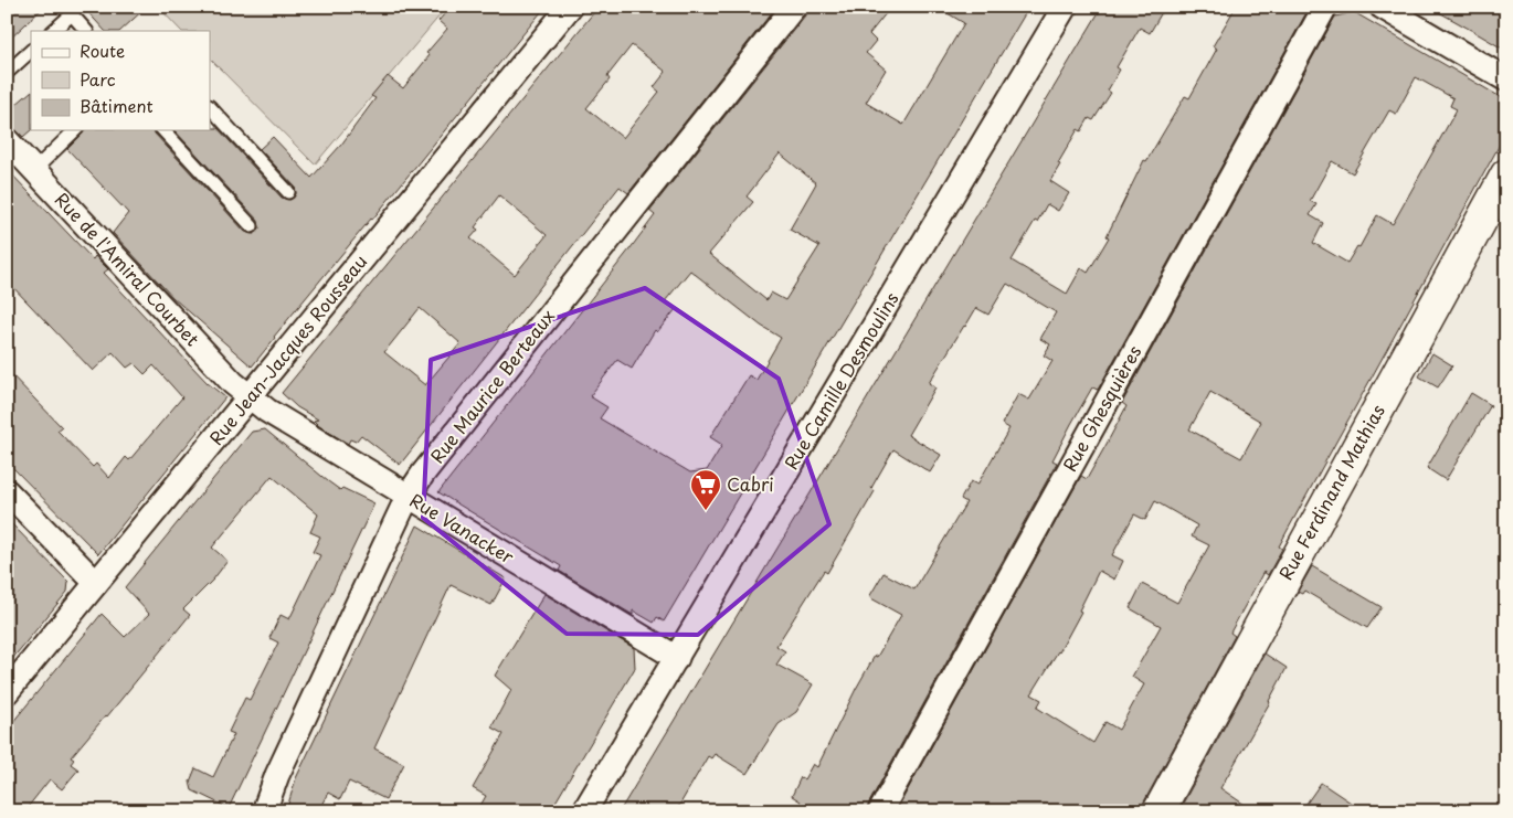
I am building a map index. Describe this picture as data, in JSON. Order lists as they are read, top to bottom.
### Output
{
  "streets": {
    "street": [
      "Rue de l'Amiral Courbet",
      "Rue Jean-Jacques Rousseau",
      "Rue Camille Desmoulins",
      "Rue Maurice Berteaux",
      "Rue Ghesquières",
      "Rue Ferdinand Mathias",
      "Rue Vanacker"
    ]
  },
  "crossings": [
    ["Rue de l'Amiral Courbet", "Rue Jean-Jacques Rousseau"],
    ["Rue de l'Amiral Courbet", "Rue Vanacker"],
    ["Rue Jean-Jacques Rousseau", "Rue Vanacker"],
    ["Rue Camille Desmoulins", "Rue Vanacker"],
    ["Rue Maurice Berteaux", "Rue Vanacker"]
  ],
  "places": {
    "supermarket": ["Cabri"]
  },
  "legend": ["Route", "Parc", "Bâtiment"]
}
